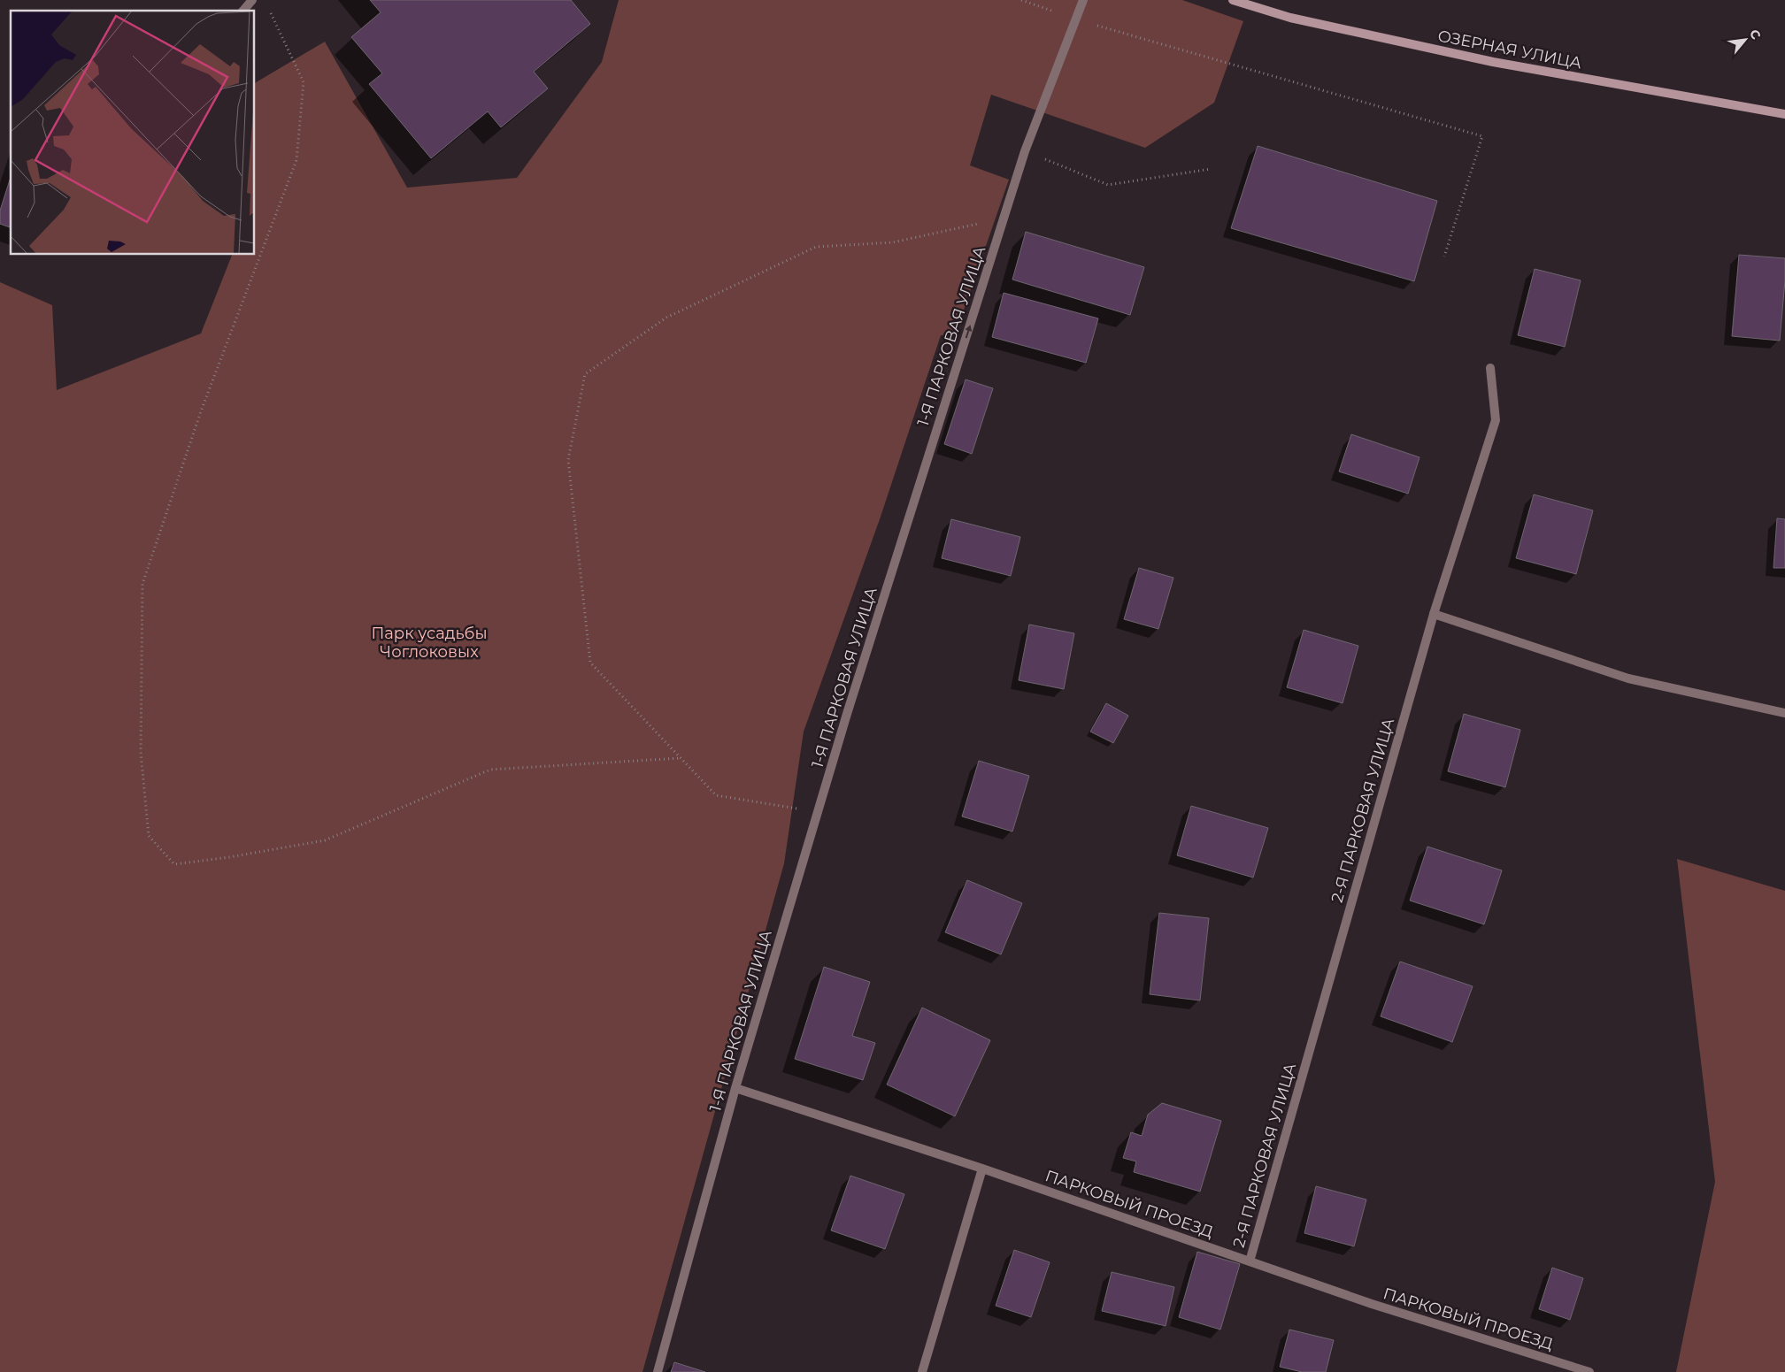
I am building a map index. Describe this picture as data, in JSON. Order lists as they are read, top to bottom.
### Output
{
  "streets": {
    "main road": ["ОЗЕРНАЯ УЛИЦА"],
    "street": ["1-Я ПАРКОВАЯ УЛИЦА", "2-Я ПАРКОВАЯ УЛИЦА", "ПАРКОВЫЙ ПРОЕЗД"]
  },
  "crossings": [
    ["1-Я ПАРКОВАЯ УЛИЦА", "ПАРКОВЫЙ ПРОЕЗД"],
    ["2-Я ПАРКОВАЯ УЛИЦА", "ПАРКОВЫЙ ПРОЕЗД"]
  ],
  "one_way": ["1-Я ПАРКОВАЯ УЛИЦА"],
  "parks": ["Парк усадьбы Чоглоковых"],
  "north": "top right"
}
